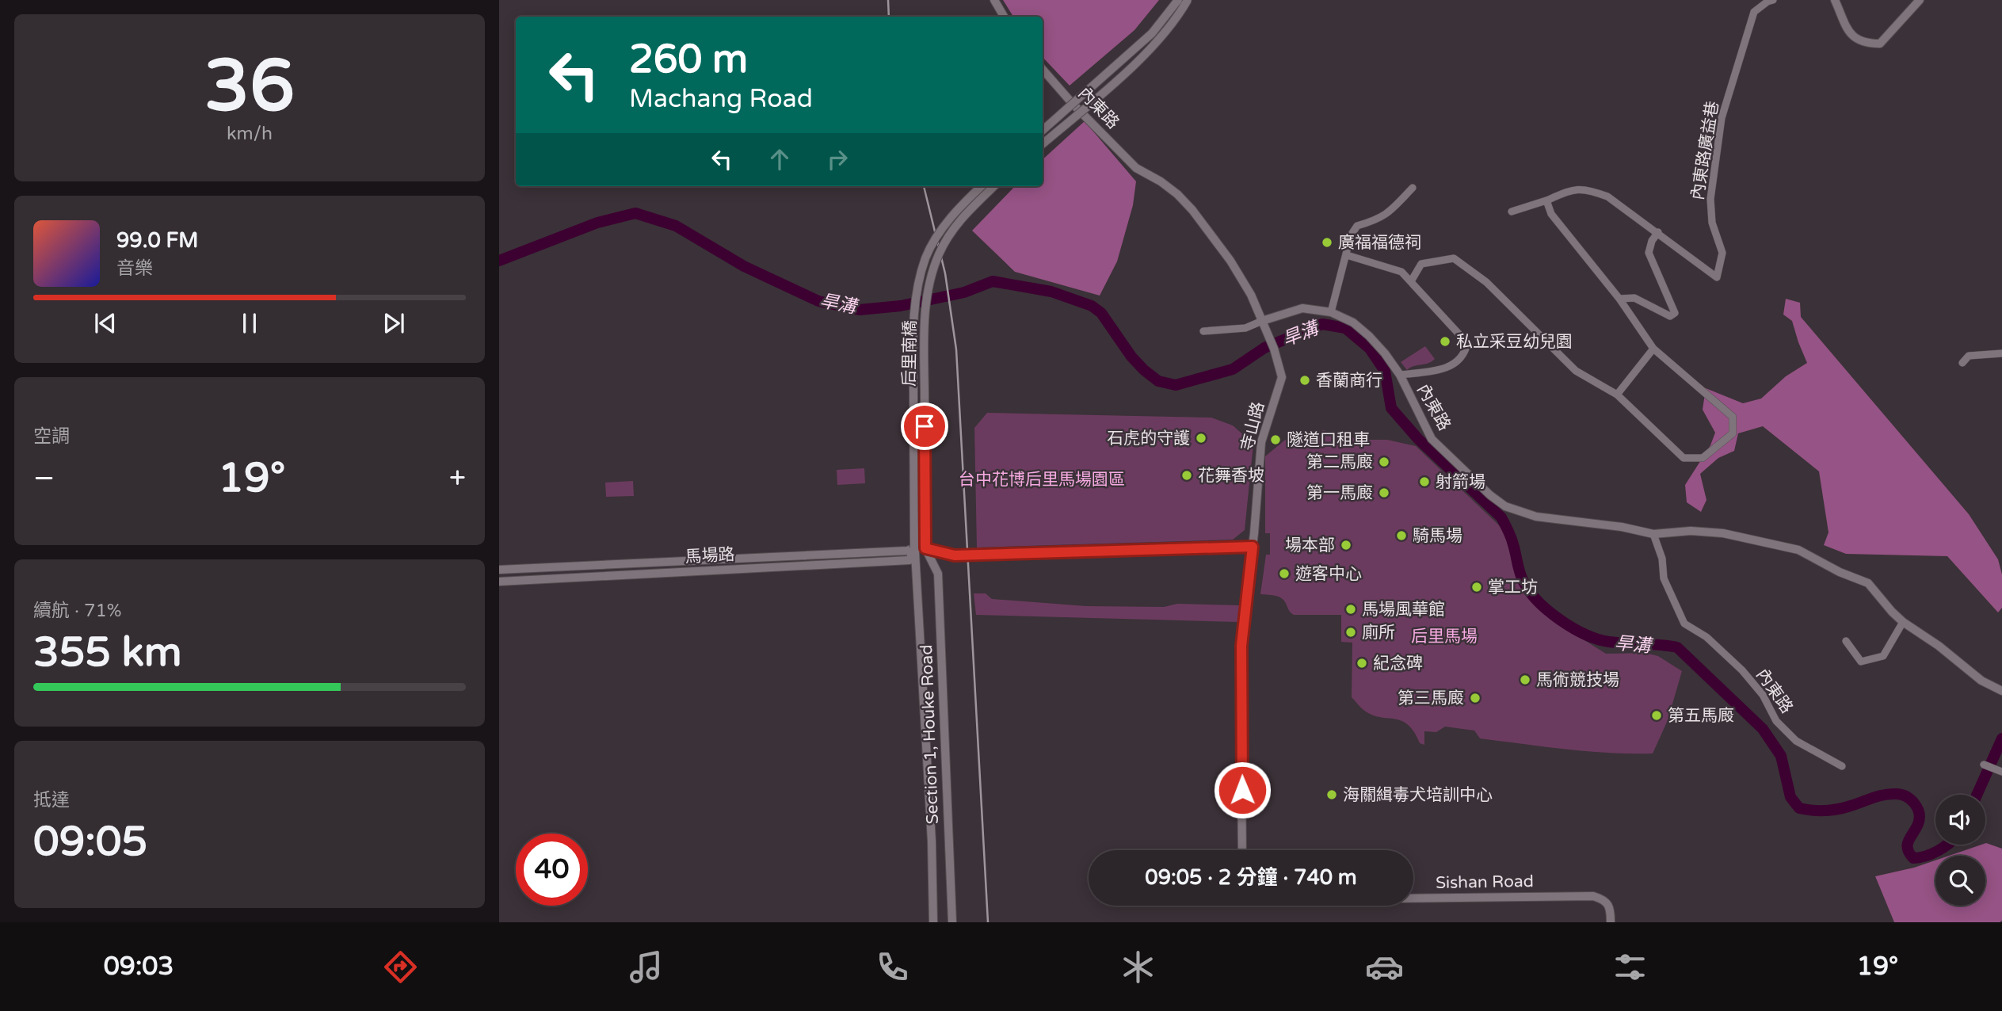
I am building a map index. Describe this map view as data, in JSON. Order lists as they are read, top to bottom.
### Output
{
  "streets": {
    "street": [
      "內東路",
      "內東路廣益巷",
      "后里南橋",
      "寺山路",
      "馬場路",
      "Section 1, Houke Road",
      "Sishan Road"
    ]
  },
  "crossings": [
    ["內東路", "寺山路"],
    ["后里南橋", "馬場路"],
    ["后里南橋", "Section 1, Houke Road"],
    ["寺山路", "馬場路"],
    ["馬場路", "Section 1, Houke Road"]
  ],
  "water": ["旱溝"],
  "parks": ["台中花博后里馬場園區", "后里馬場"],
  "places": [
    "廣福福德祠",
    "私立采豆幼兒園",
    "香蘭商行",
    "石虎的守護",
    "隧道口租車",
    "第二馬廄",
    "花舞香坡",
    "射箭場",
    "第一馬廄",
    "騎馬場",
    "場本部",
    "遊客中心",
    "掌工坊",
    "馬場風華館",
    "廁所",
    "紀念碑",
    "馬術競技場",
    "第三馬廄",
    "第五馬廄",
    "海關緝毒犬培訓中心"
  ],
  "page": {
    "tile": [
      ["36", "km/h"],
      "空調",
      ["續航 · 71%", "355 km"],
      ["抵達", "09:05"]
    ],
    "turn": ["260 m", "Machang Road"],
    "song": ["99.0 FM", "音樂"],
    "heat": ["−", "19°", "+"],
    "limit": "40",
    "trip": "09:05 · 2 分鐘 · 740 m",
    "tabs": ["09:03", "19°"]
  }
}
